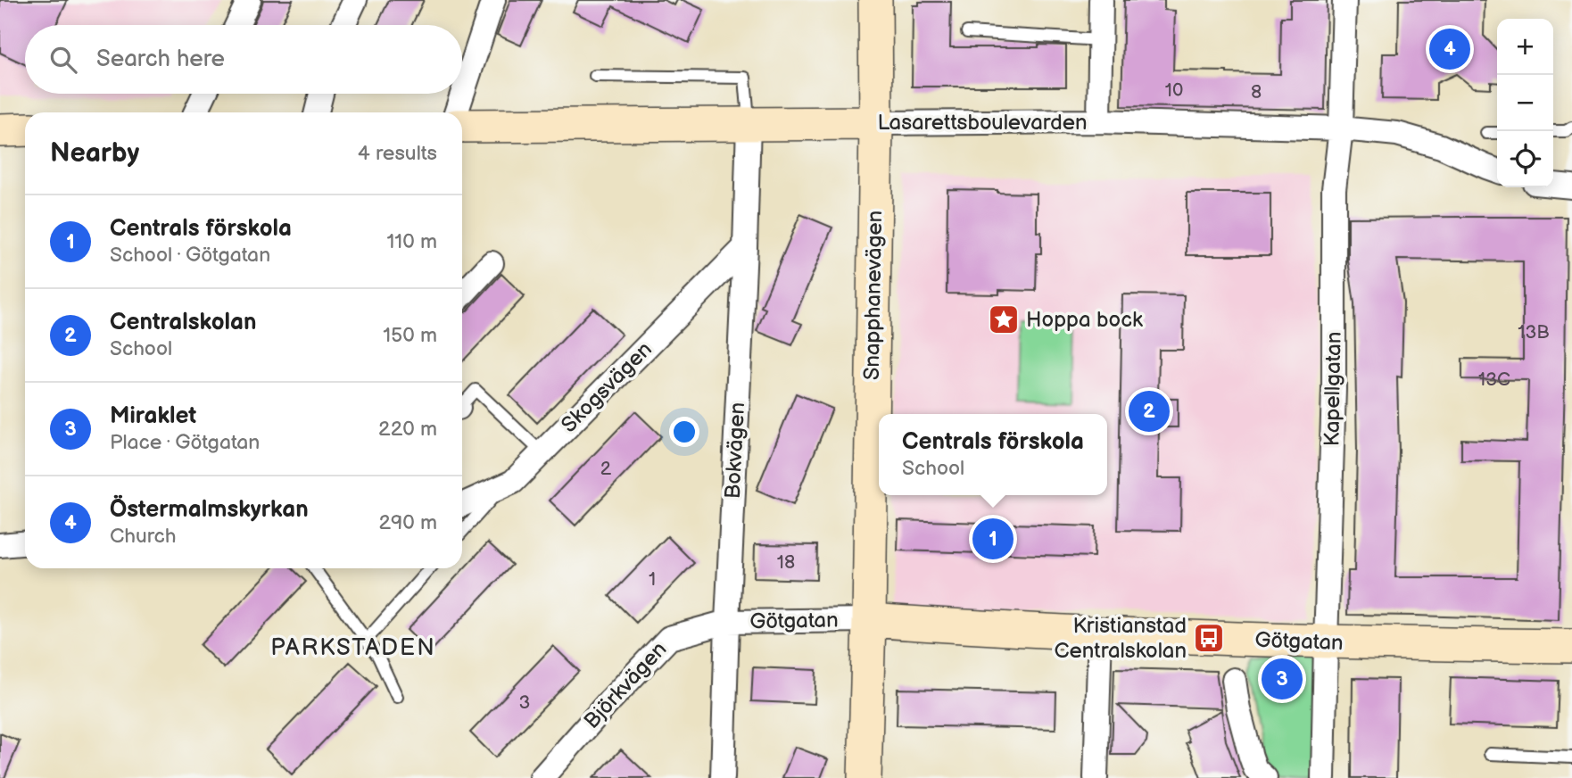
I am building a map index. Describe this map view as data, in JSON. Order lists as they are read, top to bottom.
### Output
{
  "streets": {
    "street": [
      "Lasarettsboulevarden",
      "Snapphanevägen",
      "Skogsvägen",
      "Kapellgatan",
      "Bokvägen",
      "Götgatan",
      "Björkvägen"
    ]
  },
  "crossings": [
    ["Lasarettsboulevarden", "Snapphanevägen"],
    ["Lasarettsboulevarden", "Kapellgatan"],
    ["Lasarettsboulevarden", "Bokvägen"],
    ["Snapphanevägen", "Götgatan"],
    ["Skogsvägen", "Bokvägen"],
    ["Kapellgatan", "Götgatan"],
    ["Bokvägen", "Götgatan"],
    ["Bokvägen", "Björkvägen"],
    ["Götgatan", "Björkvägen"]
  ],
  "districts": ["PARKSTADEN"],
  "places": {
    "place": ["Hoppa bock"],
    "bus stop": ["Kristianstad Centralskolan"]
  },
  "house_numbers": [
    "10",
    "8",
    "13B",
    "13C",
    "2",
    "18",
    "1",
    "3"
  ],
  "page": {
    "map_buttons": ["+", "−"],
    "pins": [
      "4",
      "2",
      "1",
      "3"
    ],
    "search": "Search here",
    "heading": ["Nearby", "4 results"],
    "list": [
      {
        "mark": "1",
        "name": "Centrals förskola",
        "note": "School · Götgatan",
        "value": "110 m"
      },
      {
        "mark": "2",
        "name": "Centralskolan",
        "note": "School",
        "value": "150 m"
      },
      {
        "mark": "3",
        "name": "Miraklet",
        "note": "Place · Götgatan",
        "value": "220 m"
      },
      {
        "mark": "4",
        "name": "Östermalmskyrkan",
        "note": "Church",
        "value": "290 m"
      }
    ],
    "popup": ["Centrals förskola", "School"]
  }
}
